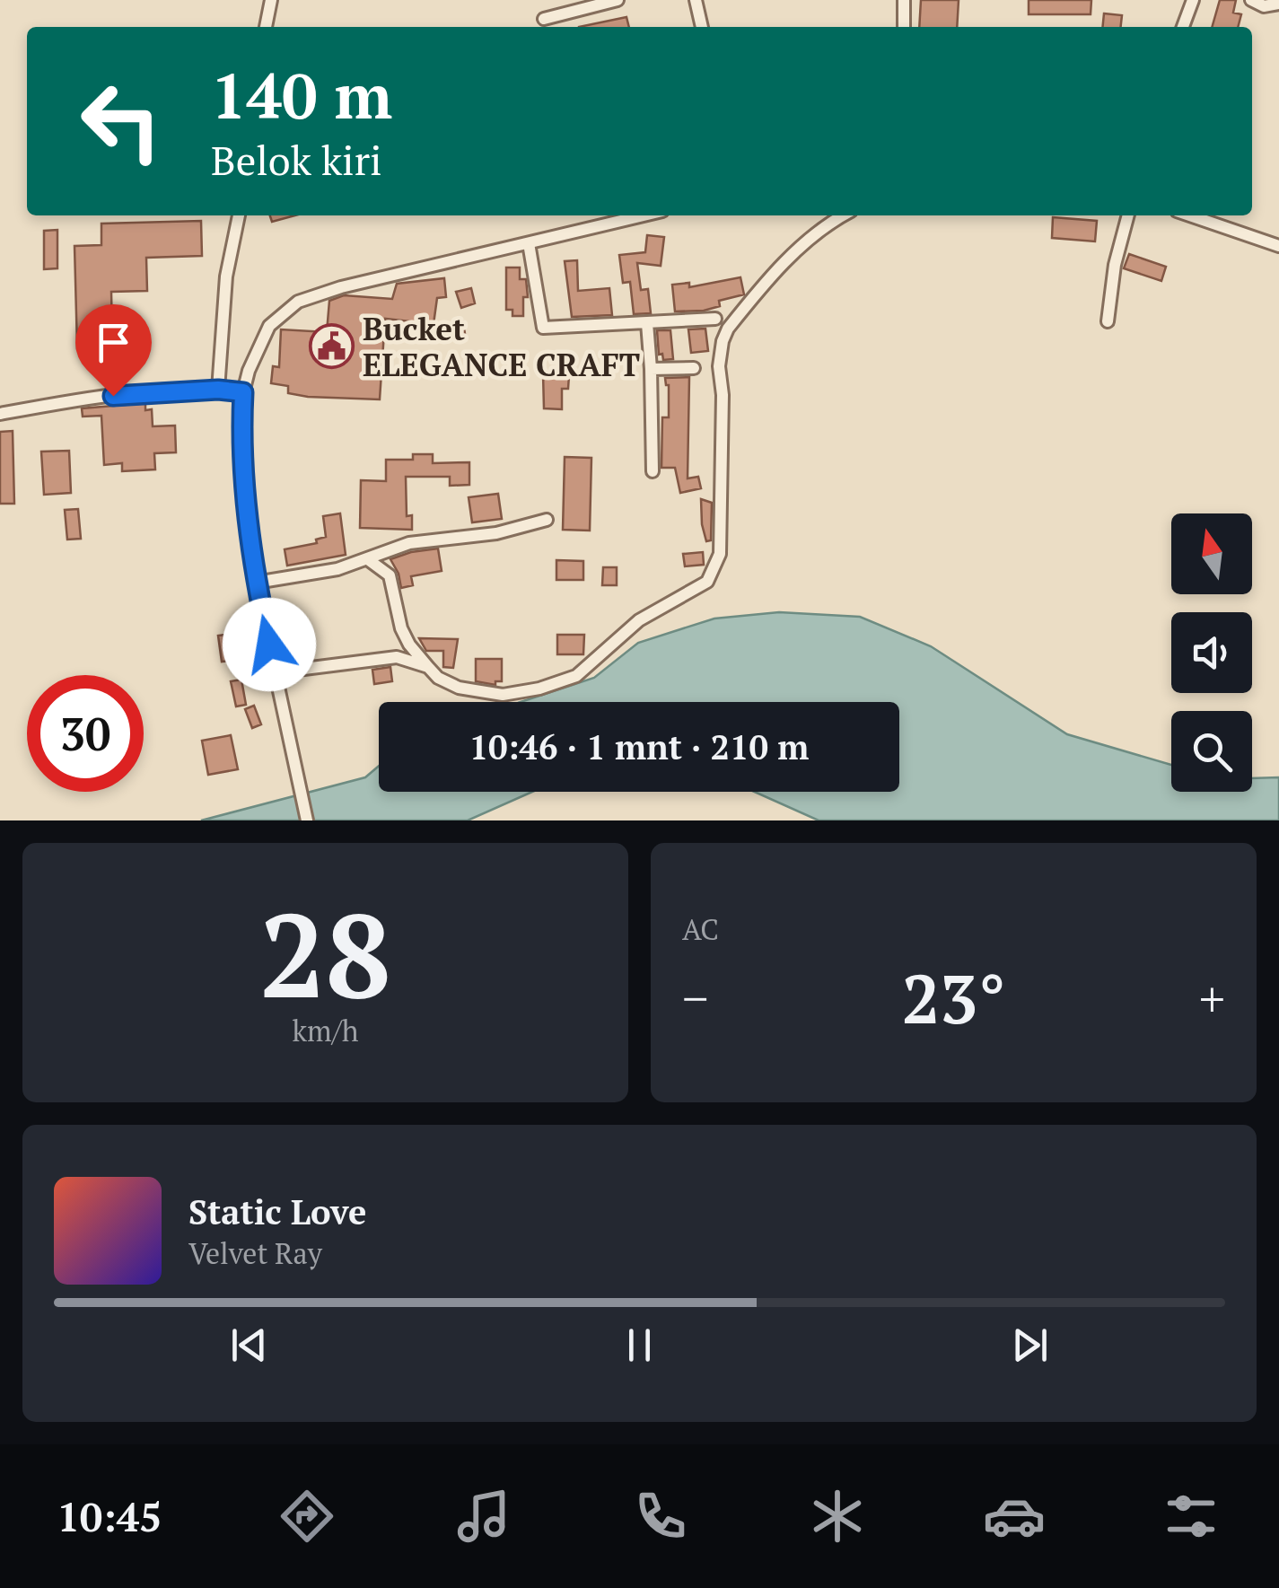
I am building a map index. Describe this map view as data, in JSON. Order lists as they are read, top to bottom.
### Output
{
  "places": {
    "public building": ["Bucket ELEGANCE CRAFT"]
  },
  "north": "top",
  "page": {
    "turn": ["140 m", "Belok kiri"],
    "limit": "30",
    "trip": "10:46 · 1 mnt · 210 m",
    "tile": [
      ["28", "km/h"],
      "AC"
    ],
    "heat": ["−", "23°", "+"],
    "song": ["Static Love", "Velvet Ray"],
    "tabs": "10:45"
  }
}
